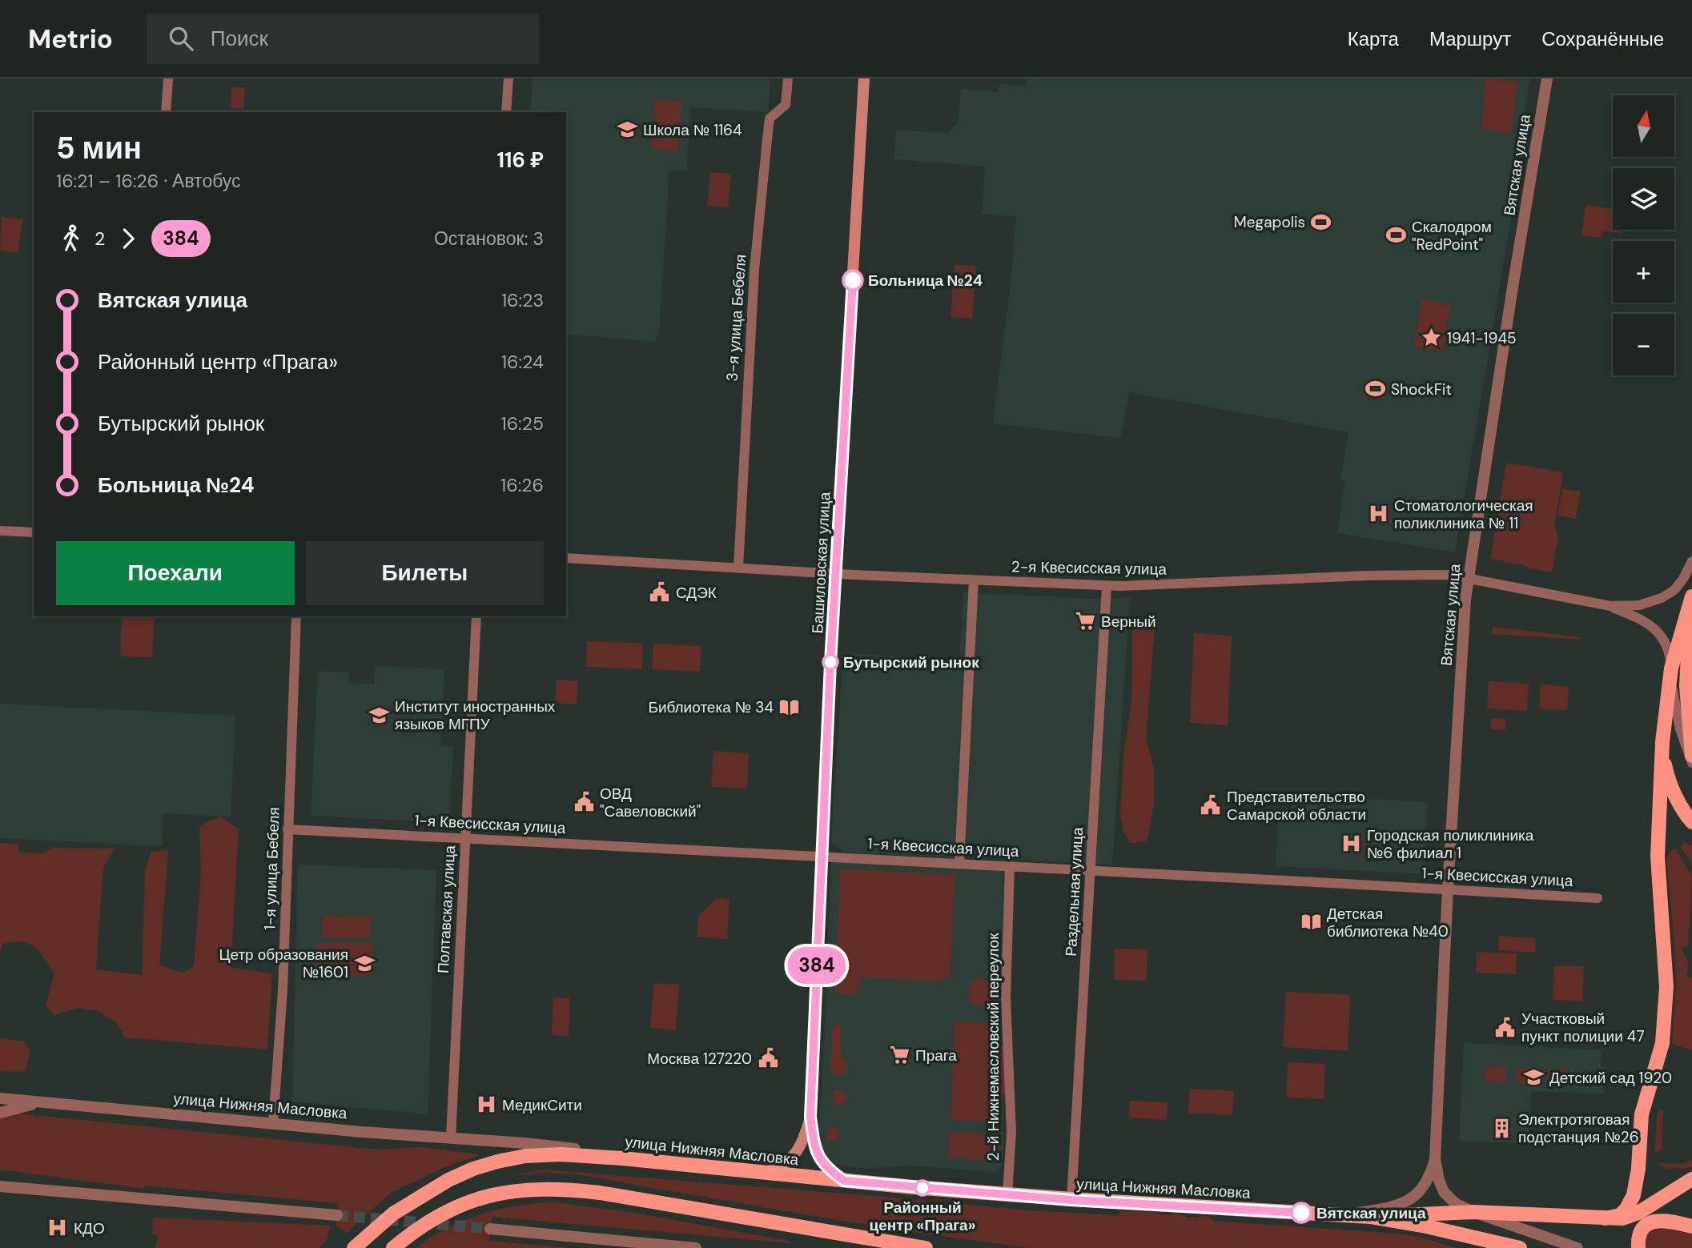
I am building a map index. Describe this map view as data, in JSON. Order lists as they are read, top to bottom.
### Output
{
  "streets": {
    "main road": ["Башиловская улица", "улица Нижняя Масловка"],
    "street": [
      "Вятская улица",
      "3-я улица Бебеля",
      "2-я Квесисская улица",
      "1-я Квесисская улица",
      "1-я улица Бебеля",
      "Раздельная улица",
      "Полтавская улица",
      "2-й Нижнемасловский переулок"
    ]
  },
  "crossings": [
    ["Вятская улица", "2-я Квесисская улица"],
    ["Вятская улица", "1-я Квесисская улица"],
    ["Вятская улица", "улица Нижняя Масловка"],
    ["3-я улица Бебеля", "2-я Квесисская улица"],
    ["Башиловская улица", "2-я Квесисская улица"],
    ["Башиловская улица", "1-я Квесисская улица"],
    ["Башиловская улица", "улица Нижняя Масловка"],
    ["2-я Квесисская улица", "Раздельная улица"],
    ["1-я Квесисская улица", "1-я улица Бебеля"],
    ["1-я Квесисская улица", "Раздельная улица"],
    ["1-я Квесисская улица", "Полтавская улица"],
    ["1-я Квесисская улица", "2-й Нижнемасловский переулок"],
    ["1-я улица Бебеля", "улица Нижняя Масловка"],
    ["Раздельная улица", "улица Нижняя Масловка"],
    ["Полтавская улица", "улица Нижняя Масловка"],
    ["2-й Нижнемасловский переулок", "улица Нижняя Масловка"]
  ],
  "places": {
    "school or university": [
      "Школа № 1164",
      "Институт иностранных языков МГПУ",
      "Цетр образования №1601",
      "Детский сад 1920"
    ],
    "sports": ["Megapolis", "Скалодром \"RedPoint\"", "ShockFit"],
    "other": [
      "Больница №24",
      "Бутырский рынок",
      "Районный центр «Прага»",
      "Вятская улица"
    ],
    "place": ["1941-1945"],
    "hospital": [
      "Стоматологическая поликлиника № 11",
      "Городская поликлиника №6 филиал 1",
      "МедикСити",
      "КДО"
    ],
    "public building": [
      "СДЭК",
      "ОВД \"Савеловский\"",
      "Представительство Самарской области",
      "Участковый пункт полиции 47",
      "Москва 127220"
    ],
    "supermarket": ["Верный", "Прага"],
    "library": ["Библиотека № 34", "Детская библиотека №40"],
    "building": ["Электротяговая подстанция №26"]
  },
  "lines": ["bus line 384"],
  "north": "top",
  "page": {
    "header": "Metrio",
    "search": "Поиск",
    "nav": ["Карта", "Маршрут", "Сохранённые"],
    "on_map": "384",
    "map_buttons": ["+", "−"],
    "heading": ["5 мин", "16:21 – 16:26 · Автобус", "116 ₽"],
    "legs": ["2", "384", "Остановок: 3"],
    "list": [
      {
        "name": "Вятская улица",
        "value": "16:23"
      },
      {
        "name": "Районный центр «Прага»",
        "value": "16:24"
      },
      {
        "name": "Бутырский рынок",
        "value": "16:25"
      },
      {
        "name": "Больница №24",
        "value": "16:26"
      }
    ],
    "buttons": ["Поехали", "Билеты"]
  }
}
